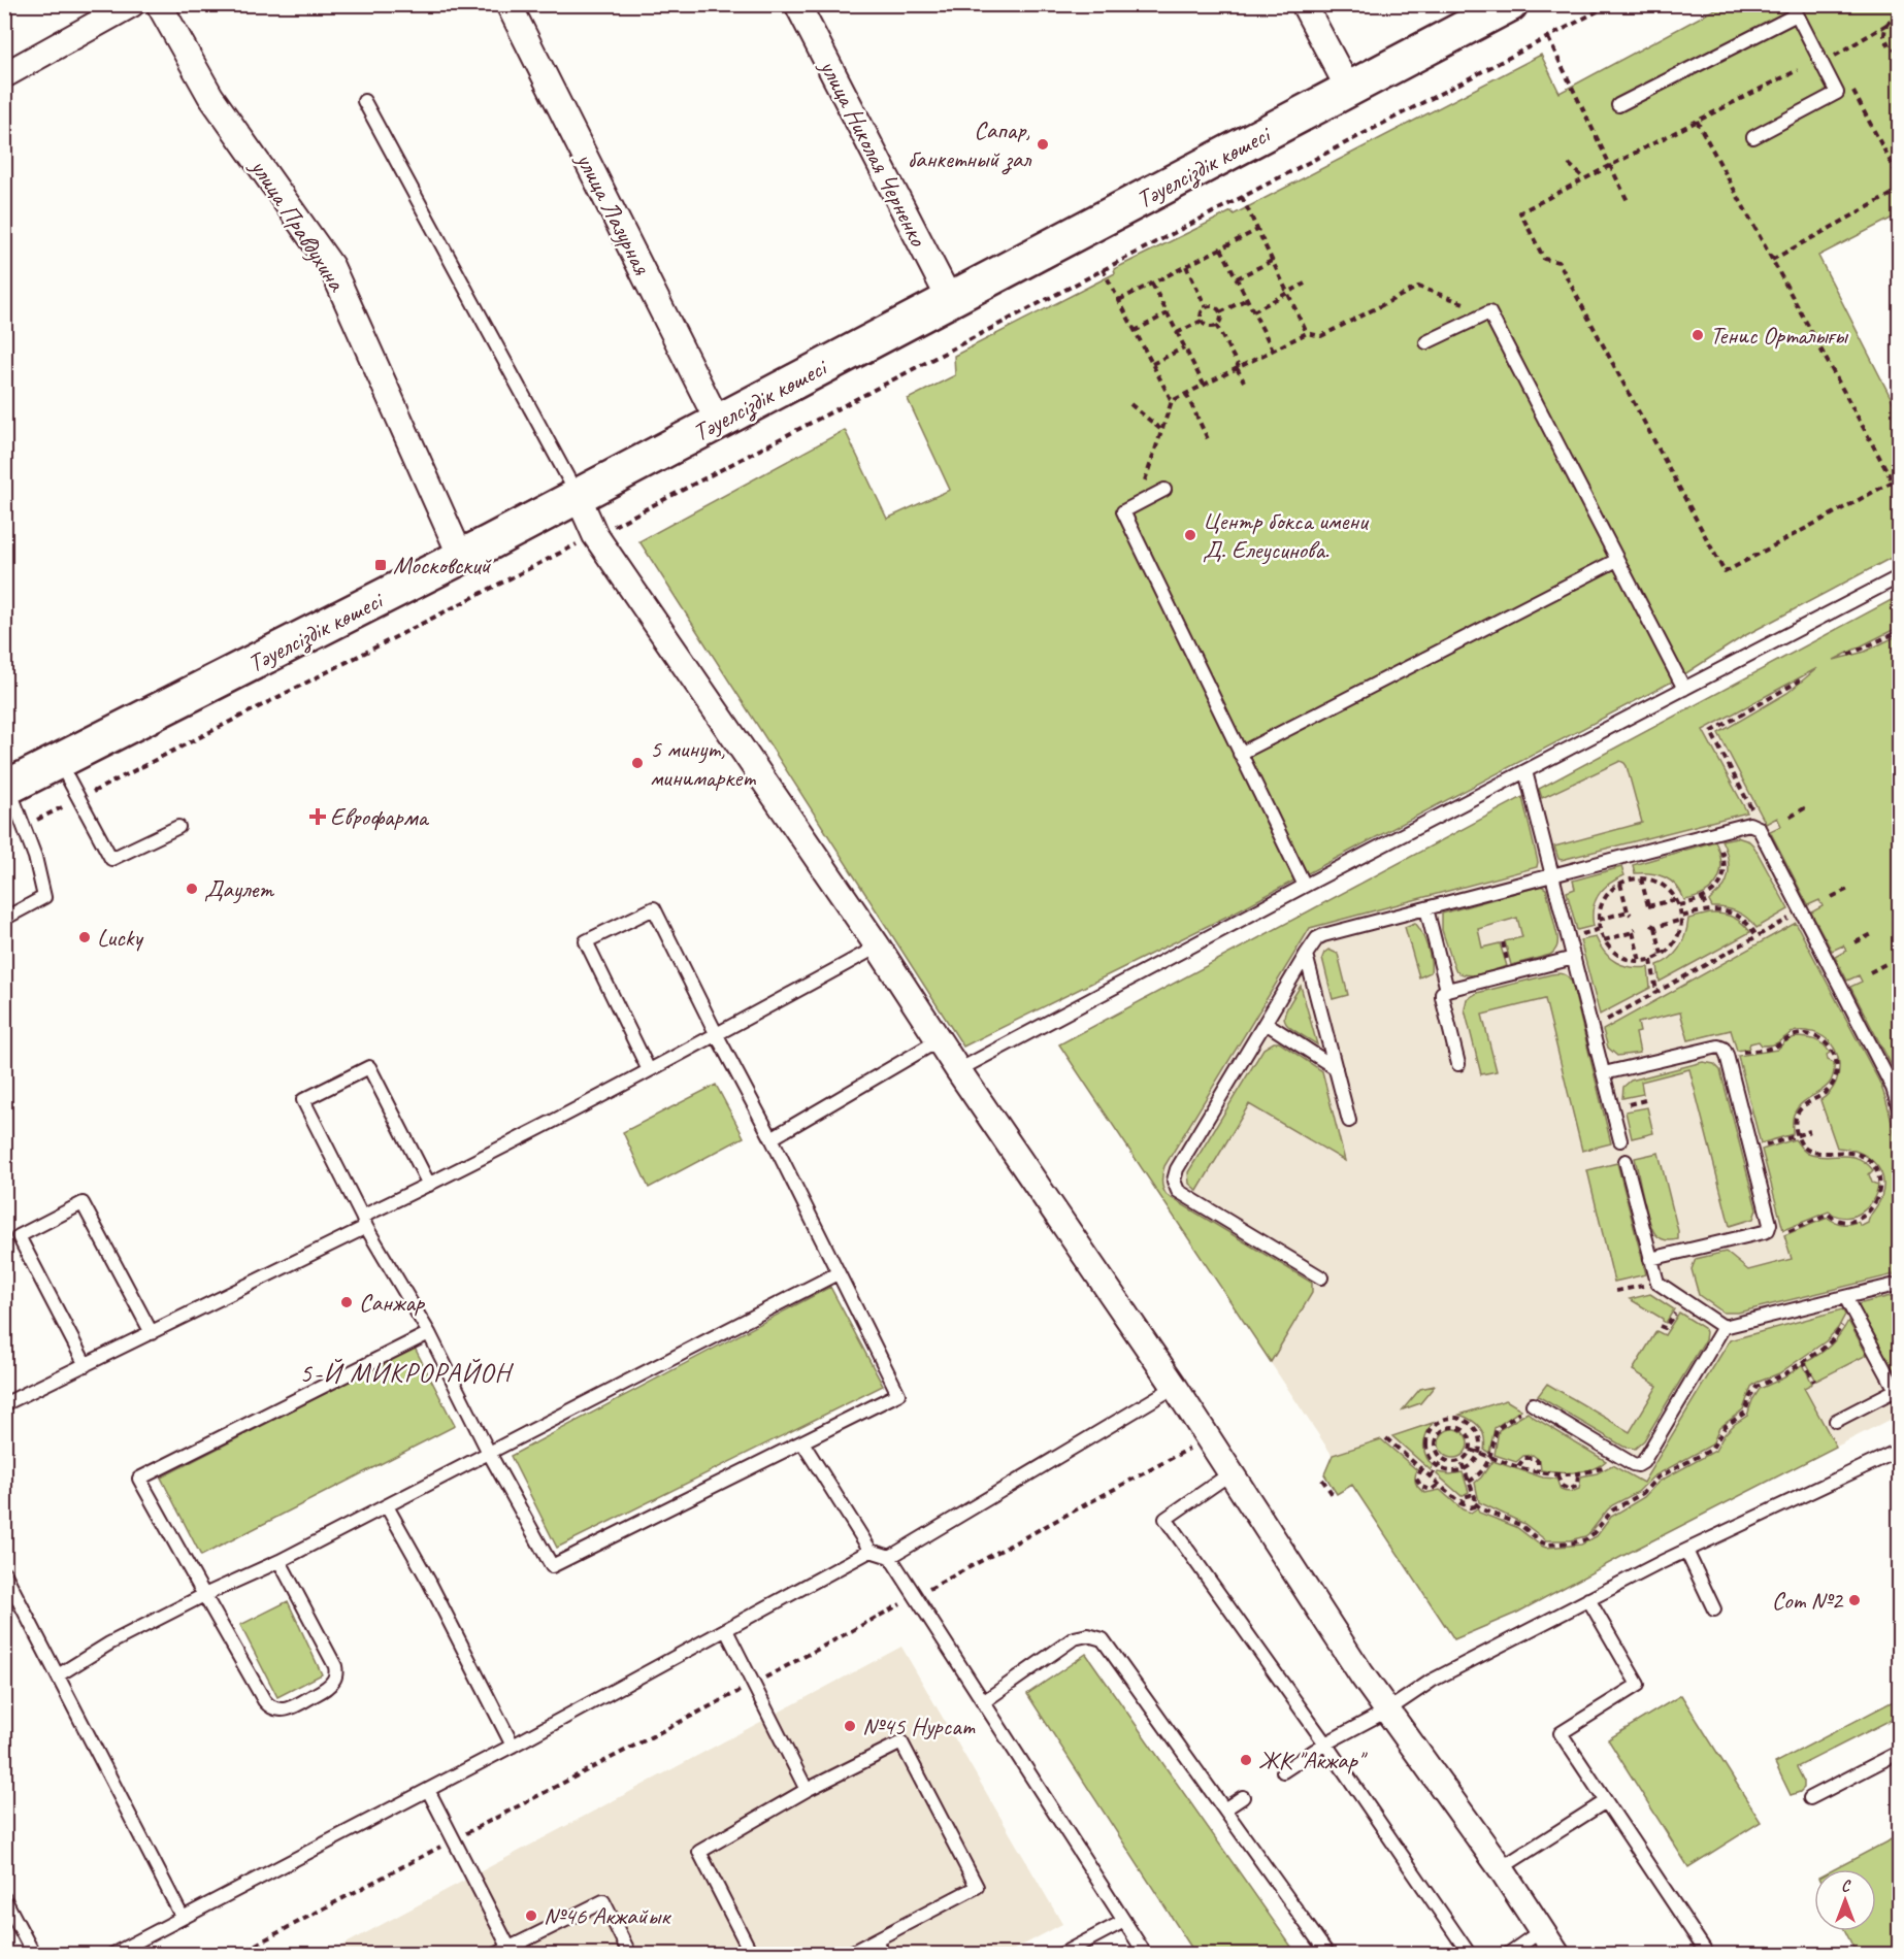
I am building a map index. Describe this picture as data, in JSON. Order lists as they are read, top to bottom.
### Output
{
  "streets": {
    "main road": ["Тәуелсіздік көшесі"],
    "street": ["улица Николая Черненко", "улица Лазурная", "улица Правдухина"]
  },
  "crossings": [
    ["улица Николая Черненко", "Тәуелсіздік көшесі"],
    ["Тәуелсіздік көшесі", "улица Лазурная"],
    ["Тәуелсіздік көшесі", "улица Правдухина"]
  ],
  "districts": ["5-Й МИКРОРАЙОН"],
  "places": {
    "other": [
      "Сапар, банкетный зал",
      "Тенис Орталығы",
      "Центр бокса имени Д. Елеусинова.",
      "5 минут, минимаркет",
      "Даулет",
      "Lucky",
      "Санжар",
      "Сот №2",
      "№45 Нурсат",
      "ЖК \"Акжар\"",
      "№46 Акжайык"
    ],
    "transit": ["Московский"],
    "health": ["Еврофарма"]
  },
  "north": "top"
}
